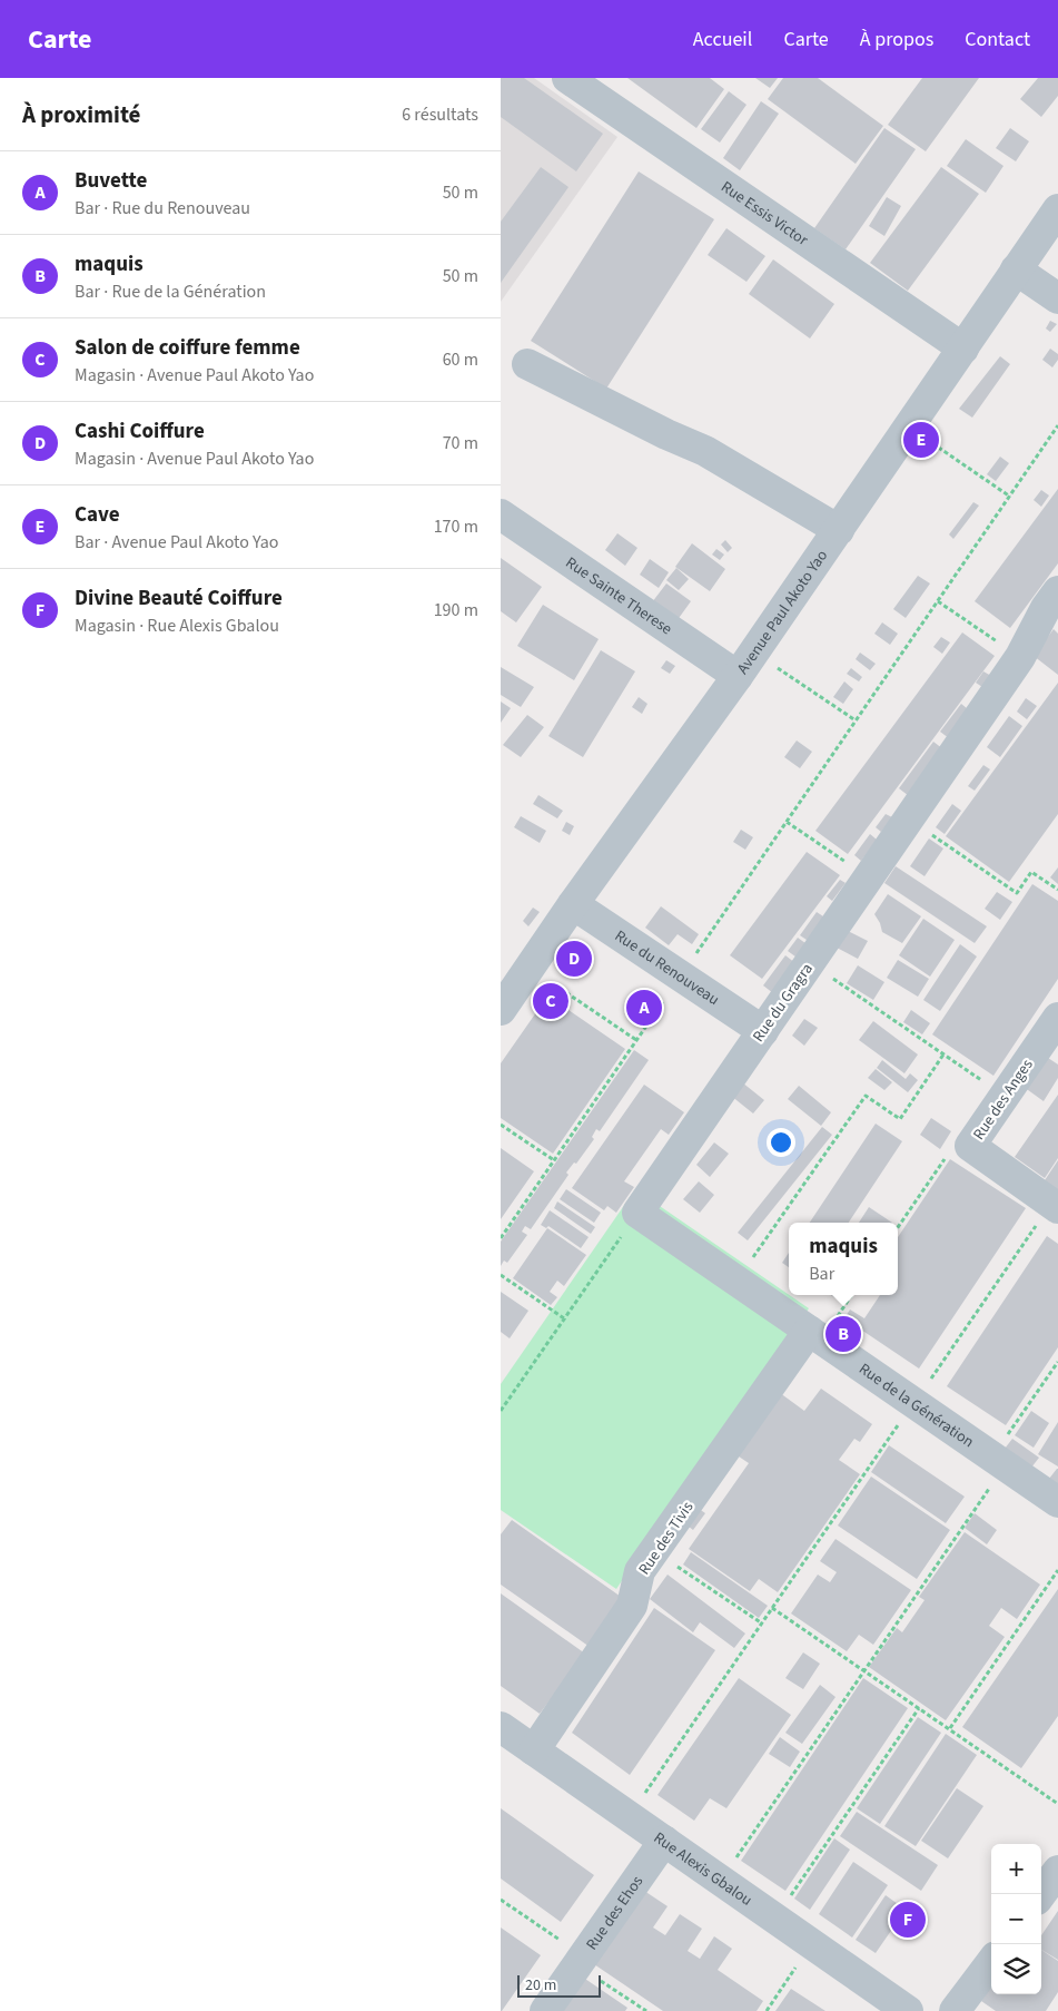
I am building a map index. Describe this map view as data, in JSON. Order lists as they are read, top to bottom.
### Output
{
  "streets": {
    "street": [
      "Rue Essis Victor",
      "Rue Sainte Therese",
      "Avenue Paul Akoto Yao",
      "Rue du Renouveau",
      "Rue du Gragra",
      "Rue des Anges",
      "Rue de la Génération",
      "Rue des Tivis",
      "Rue Alexis Gbalou",
      "Rue des Ehos"
    ]
  },
  "crossings": [
    ["Rue Essis Victor", "Avenue Paul Akoto Yao"],
    ["Rue Sainte Therese", "Avenue Paul Akoto Yao"],
    ["Avenue Paul Akoto Yao", "Rue du Renouveau"],
    ["Rue du Renouveau", "Rue du Gragra"],
    ["Rue du Gragra", "Rue de la Génération"],
    ["Rue de la Génération", "Rue des Tivis"],
    ["Rue des Tivis", "Rue Alexis Gbalou"],
    ["Rue Alexis Gbalou", "Rue des Ehos"]
  ],
  "scale_bar": "20 m",
  "page": {
    "header": "Carte",
    "nav": [
      "Accueil",
      "Carte",
      "À propos",
      "Contact"
    ],
    "heading": ["À proximité", "6 résultats"],
    "list": [
      {
        "mark": "A",
        "name": "Buvette",
        "note": "Bar · Rue du Renouveau",
        "value": "50 m"
      },
      {
        "mark": "B",
        "name": "maquis",
        "note": "Bar · Rue de la Génération",
        "value": "50 m"
      },
      {
        "mark": "C",
        "name": "Salon de coiffure femme",
        "note": "Magasin · Avenue Paul Akoto Yao",
        "value": "60 m"
      },
      {
        "mark": "D",
        "name": "Cashi Coiffure",
        "note": "Magasin · Avenue Paul Akoto Yao",
        "value": "70 m"
      },
      {
        "mark": "E",
        "name": "Cave",
        "note": "Bar · Avenue Paul Akoto Yao",
        "value": "170 m"
      },
      {
        "mark": "F",
        "name": "Divine Beauté Coiffure",
        "note": "Magasin · Rue Alexis Gbalou",
        "value": "190 m"
      }
    ],
    "pins": [
      "E",
      "D",
      "C",
      "A",
      "B",
      "F"
    ],
    "popup": ["maquis", "Bar"],
    "map_buttons": ["+", "−"],
    "scale": "20 m"
  }
}
